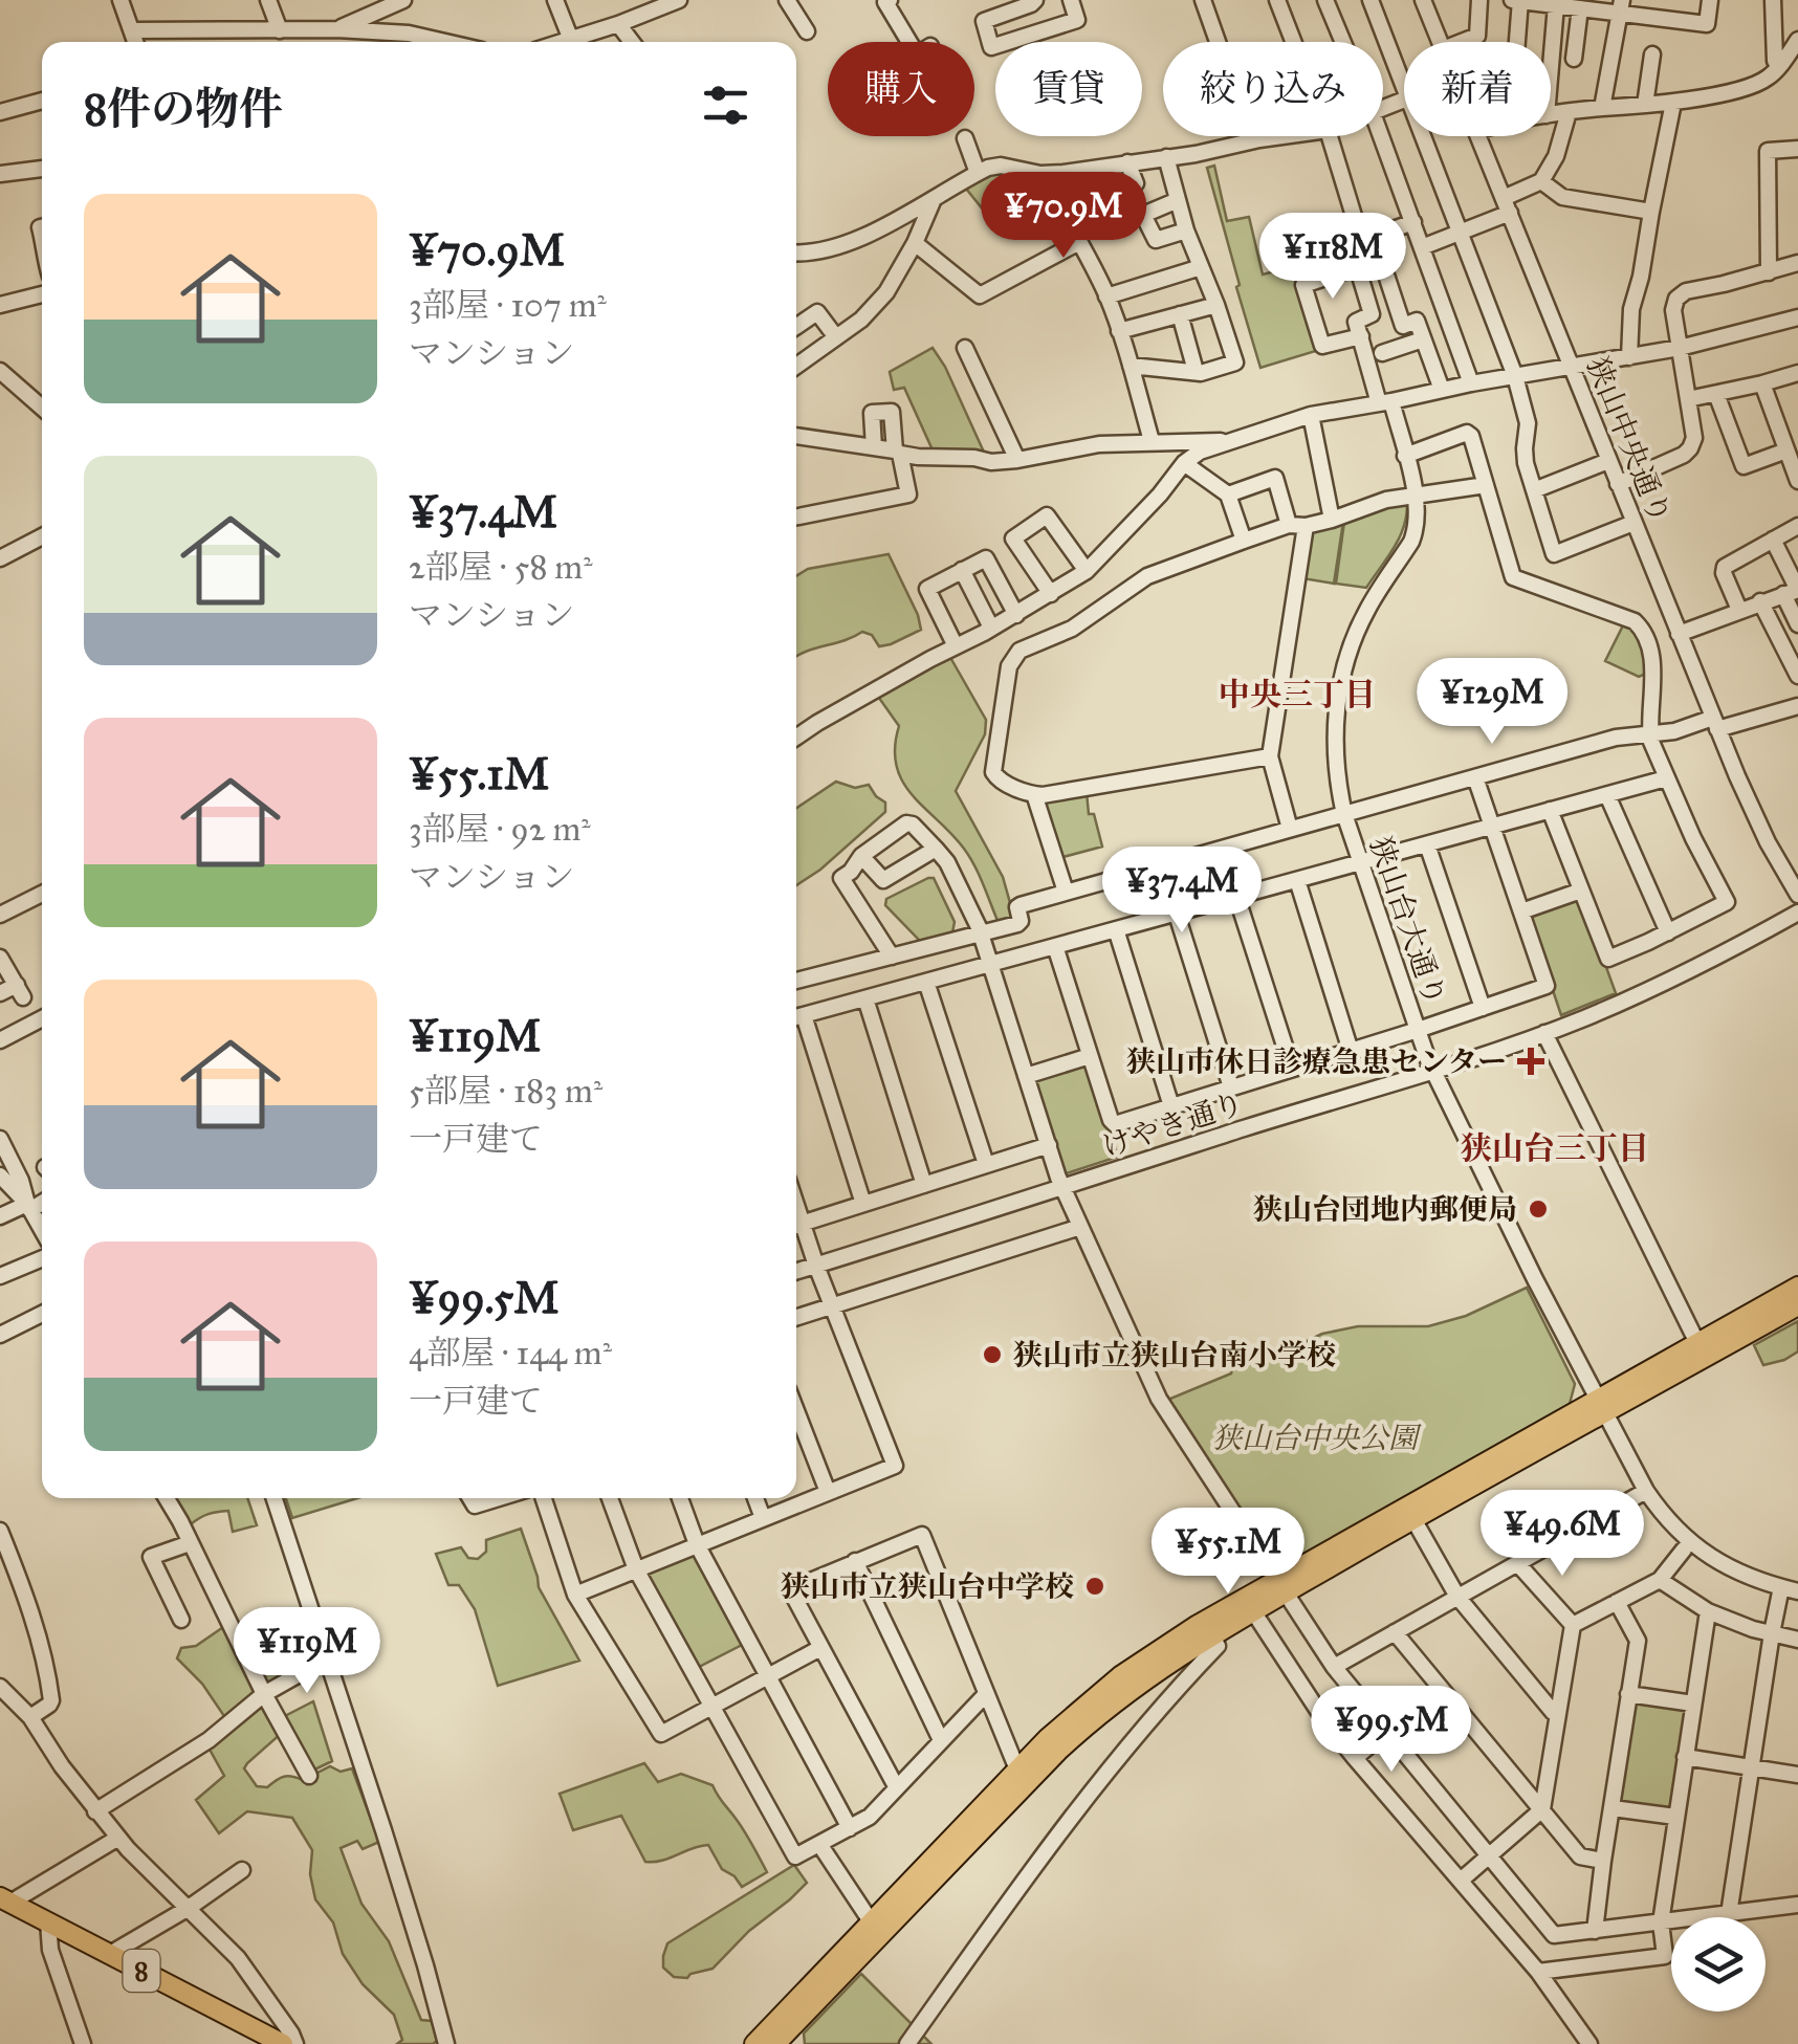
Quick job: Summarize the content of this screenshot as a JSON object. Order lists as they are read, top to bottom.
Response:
{
  "streets": {
    "main road": ["8"],
    "street": ["狭山中央通り", "狭山台大通り", "けやき通り"]
  },
  "crossings": [
    ["狭山台大通り", "けやき通り"]
  ],
  "districts": ["中央三丁目", "狭山台三丁目"],
  "parks": ["狭山台中央公園"],
  "places": {
    "health": ["狭山市休日診療急患センター"],
    "other": ["狭山台団地内郵便局", "狭山市立狭山台南小学校", "狭山市立狭山台中学校"]
  },
  "page": {
    "chip": [
      "購入",
      "賃貸",
      "絞り込み",
      "新着"
    ],
    "heading": "8件の物件",
    "list": [
      {
        "name": "¥70.9M",
        "note": "3部屋 · 107 m² · マンション"
      },
      {
        "name": "¥37.4M",
        "note": "2部屋 · 58 m² · マンション"
      },
      {
        "name": "¥55.1M",
        "note": "3部屋 · 92 m² · マンション"
      },
      {
        "name": "¥119M",
        "note": "5部屋 · 183 m² · 一戸建て"
      },
      {
        "name": "¥99.5M",
        "note": "4部屋 · 144 m² · 一戸建て"
      }
    ],
    "price": [
      "¥70.9M",
      "¥118M",
      "¥129M",
      "¥37.4M",
      "¥49.6M",
      "¥55.1M",
      "¥119M",
      "¥99.5M"
    ]
  }
}
